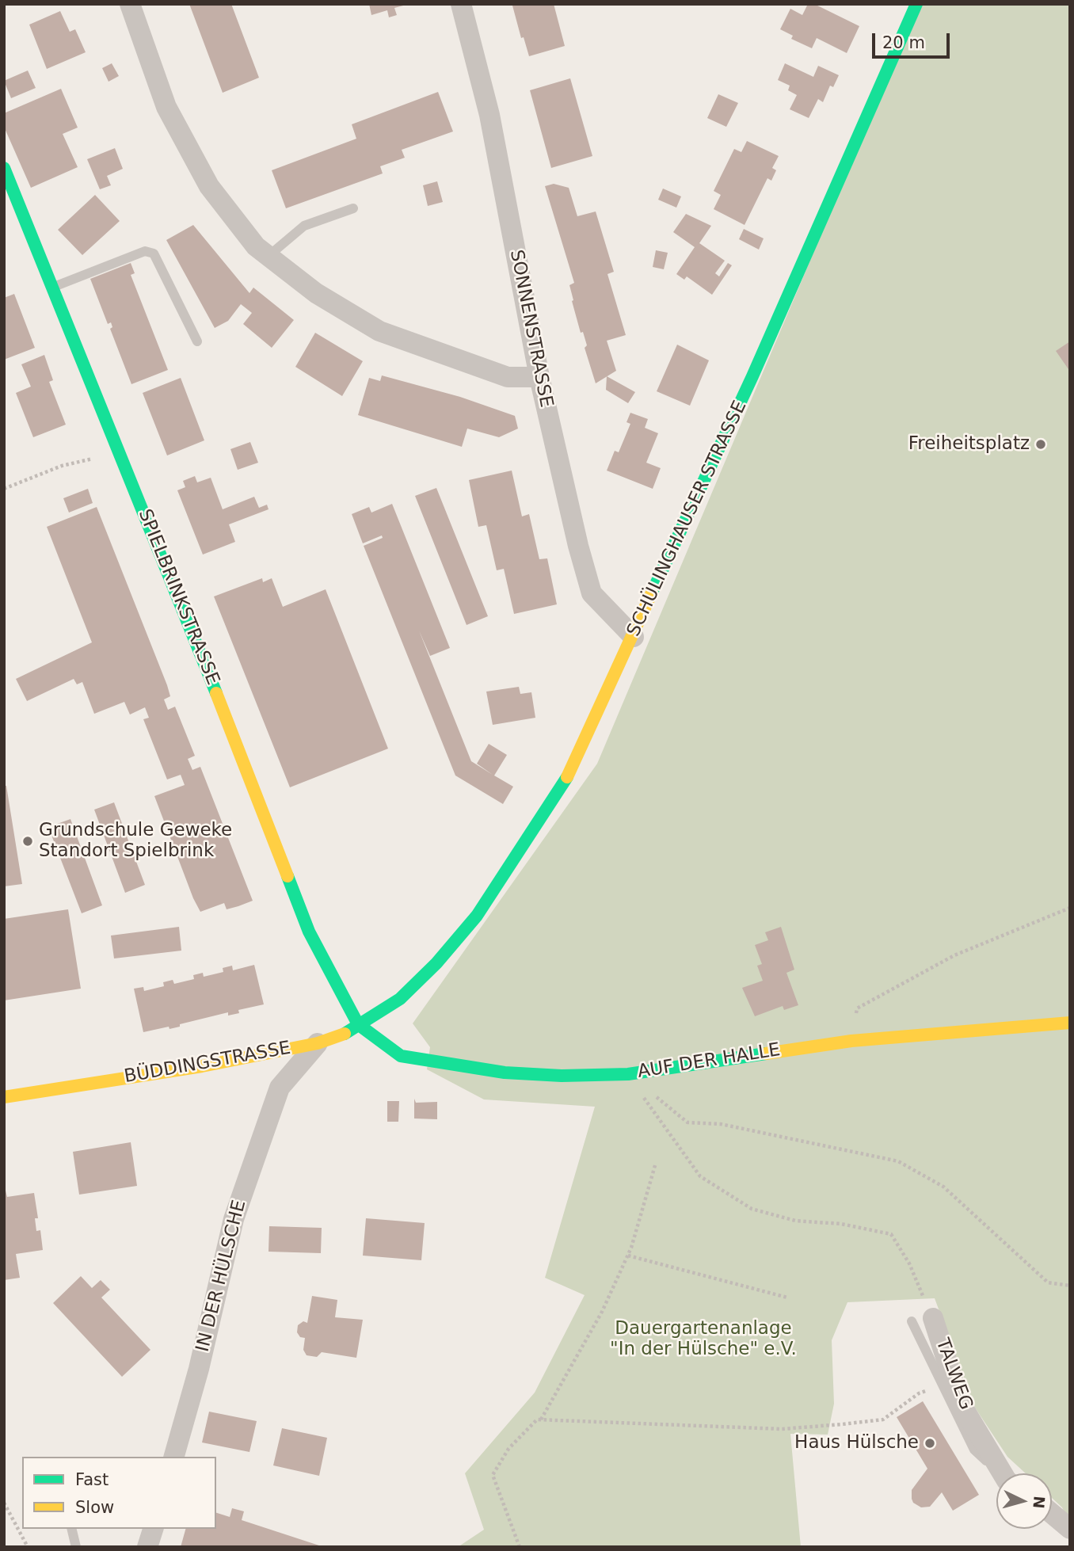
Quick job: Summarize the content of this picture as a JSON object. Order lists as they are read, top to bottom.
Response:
{
  "streets": {
    "street": [
      "SONNENSTRASSE",
      "SCHÜLINGHAUSER STRASSE",
      "SPIELBRINKSTRASSE",
      "AUF DER HALLE",
      "BÜDDINGSTRASSE",
      "IN DER HÜLSCHE",
      "TALWEG"
    ]
  },
  "crossings": [
    ["SONNENSTRASSE", "SCHÜLINGHAUSER STRASSE"],
    ["SCHÜLINGHAUSER STRASSE", "BÜDDINGSTRASSE"],
    ["SPIELBRINKSTRASSE", "AUF DER HALLE"],
    ["SPIELBRINKSTRASSE", "BÜDDINGSTRASSE"],
    ["AUF DER HALLE", "BÜDDINGSTRASSE"],
    ["BÜDDINGSTRASSE", "IN DER HÜLSCHE"]
  ],
  "parks": ["Dauergartenanlage \"In der Hülsche\" e.V."],
  "places": ["Freiheitsplatz", "Grundschule Geweke Standort Spielbrink", "Haus Hülsche"],
  "legend": ["Fast", "Slow"],
  "scale_bar": "20 m",
  "north": "right"
}
